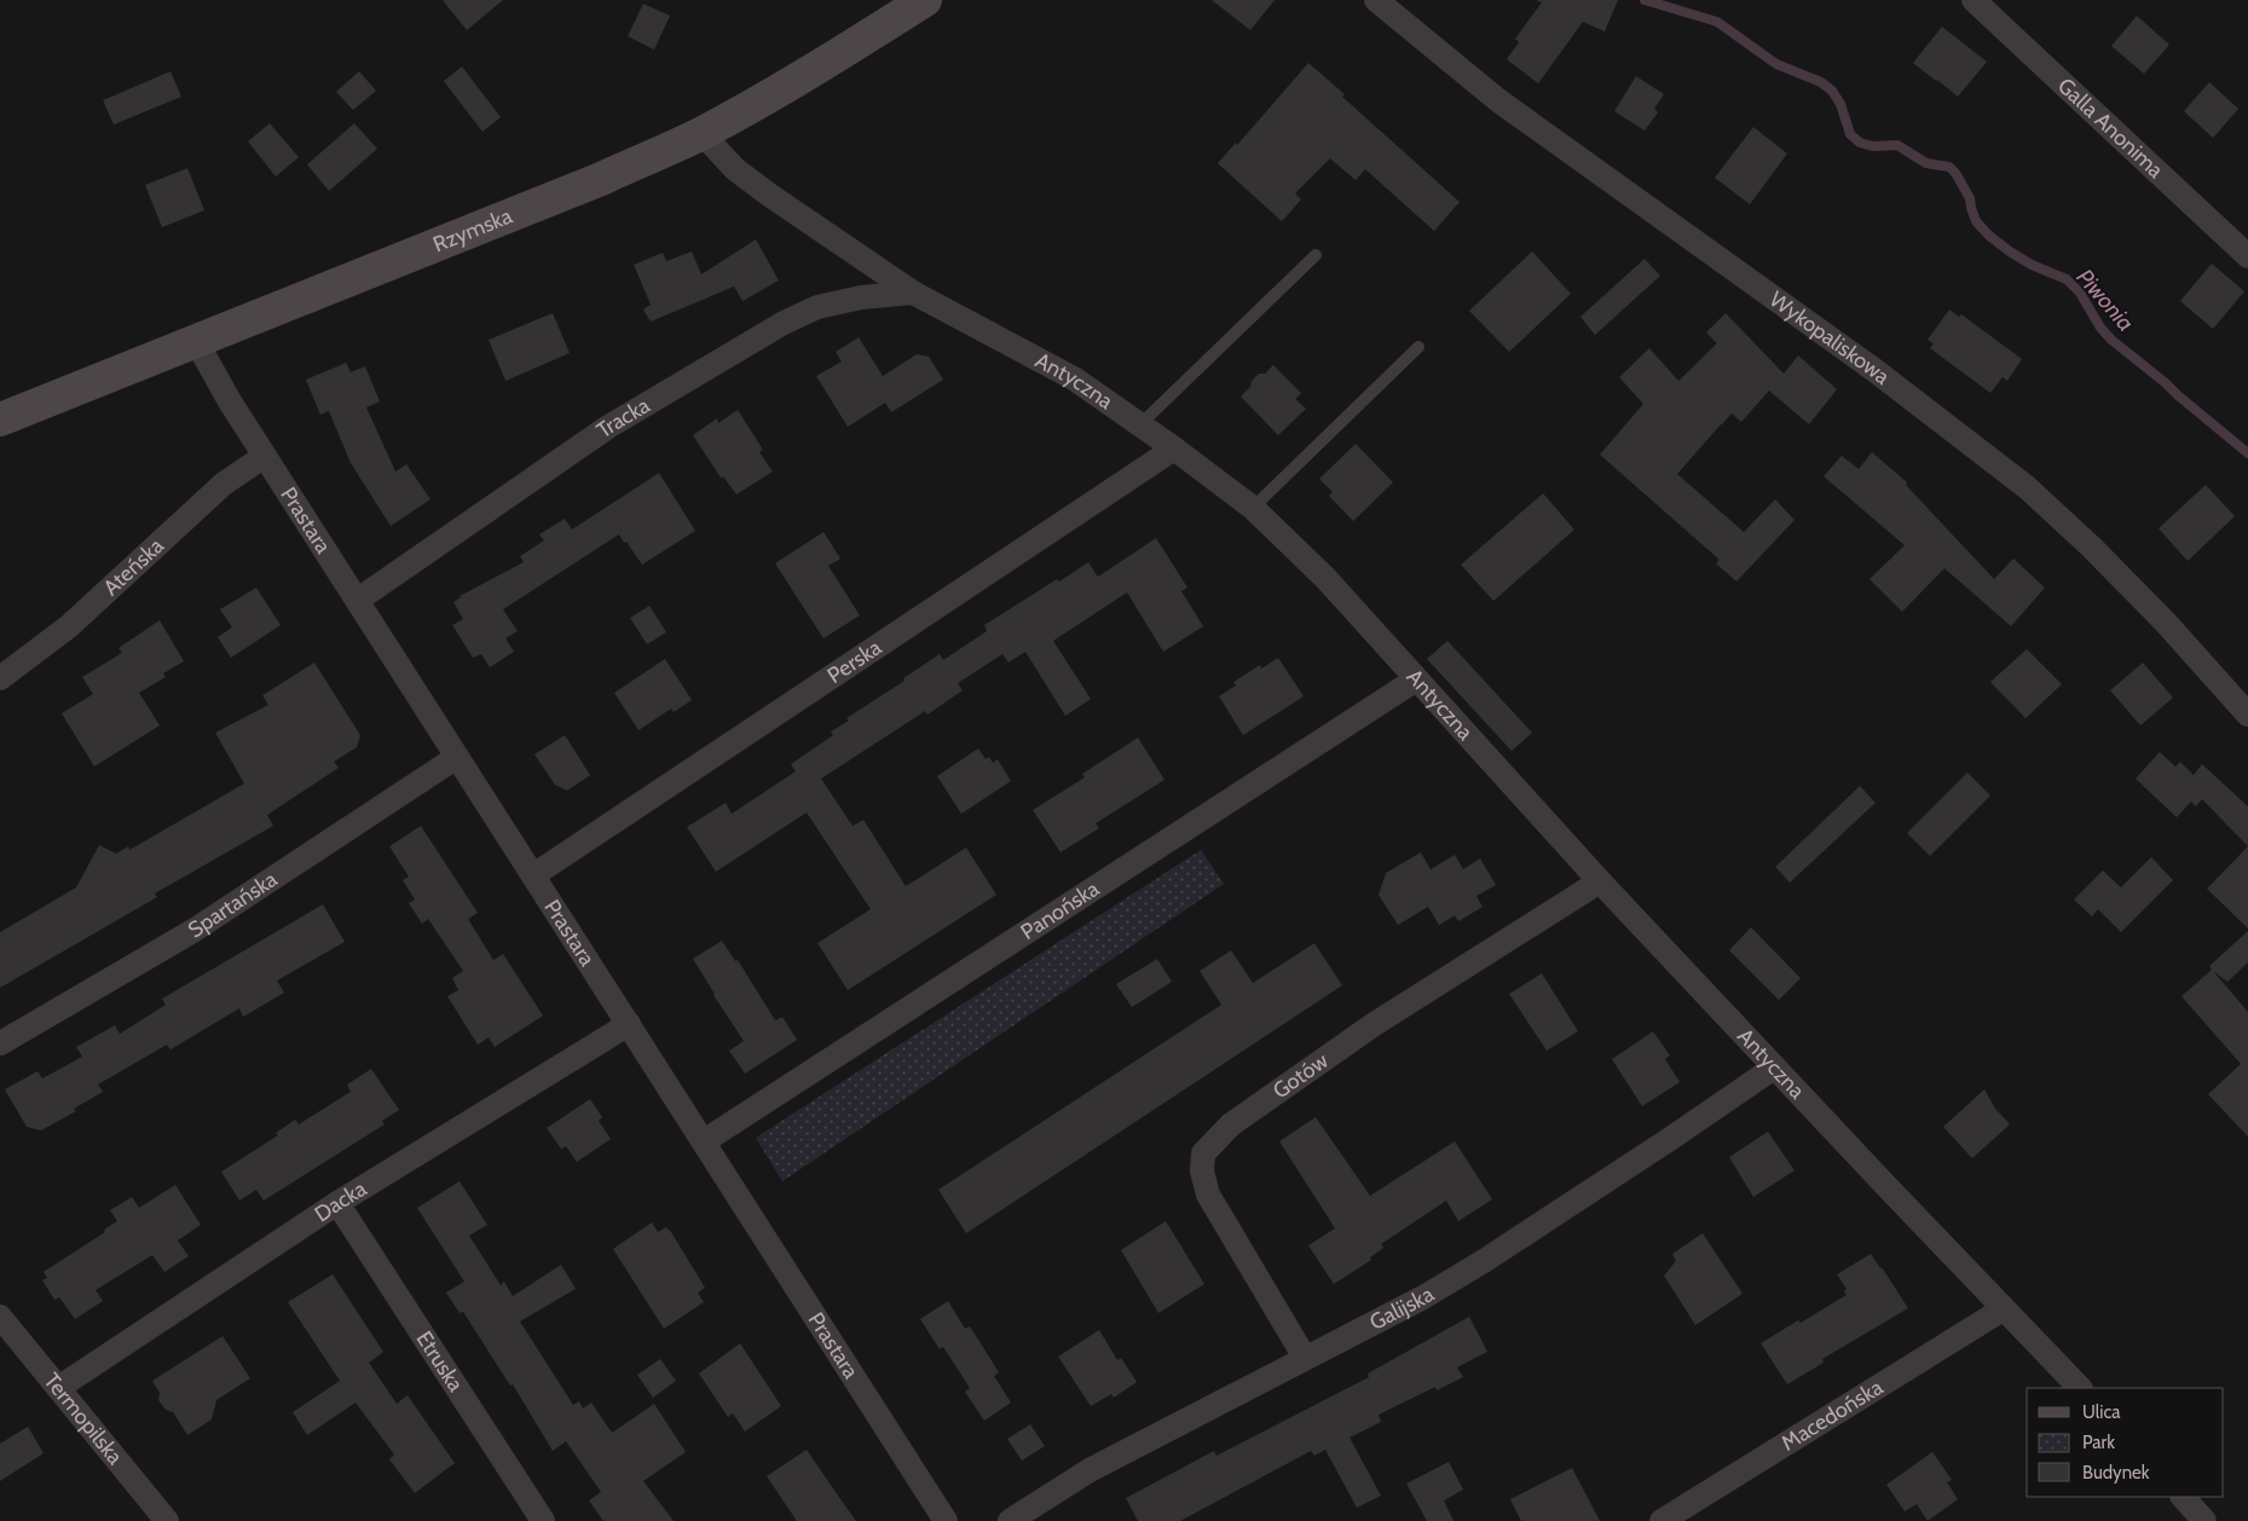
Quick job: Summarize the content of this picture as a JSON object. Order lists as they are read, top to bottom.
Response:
{
  "streets": {
    "main road": ["Rzymska"],
    "street": [
      "Galla Anonima",
      "Wykopaliskowa",
      "Antyczna",
      "Tracka",
      "Prastara",
      "Ateńska",
      "Perska",
      "Spartańska",
      "Panońska",
      "Gotów",
      "Dacka",
      "Galijska",
      "Etruska",
      "Macedońska",
      "Termopilska"
    ]
  },
  "crossings": [
    ["Rzymska", "Antyczna"],
    ["Rzymska", "Prastara"],
    ["Antyczna", "Tracka"],
    ["Antyczna", "Perska"],
    ["Antyczna", "Panońska"],
    ["Antyczna", "Gotów"],
    ["Antyczna", "Galijska"],
    ["Antyczna", "Macedońska"],
    ["Tracka", "Prastara"],
    ["Prastara", "Ateńska"],
    ["Prastara", "Perska"],
    ["Prastara", "Spartańska"],
    ["Prastara", "Panońska"],
    ["Prastara", "Dacka"],
    ["Gotów", "Galijska"],
    ["Dacka", "Etruska"],
    ["Dacka", "Termopilska"]
  ],
  "water": ["Piwonia"],
  "legend": ["Ulica", "Park", "Budynek"]
}
